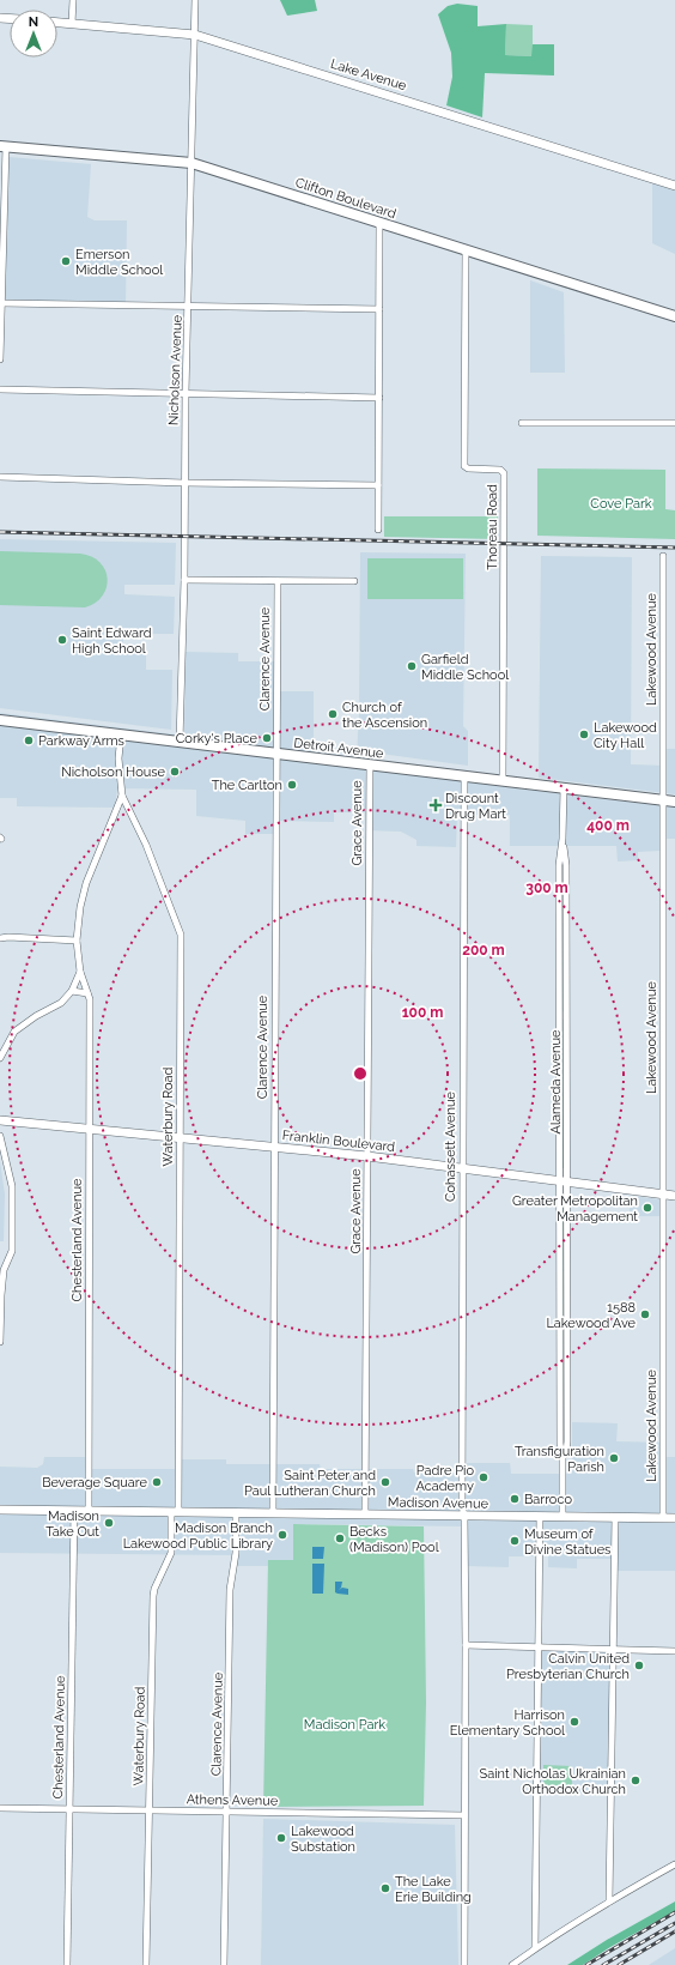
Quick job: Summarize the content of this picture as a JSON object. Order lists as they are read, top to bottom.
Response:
{
  "streets": {
    "main road": ["Clifton Boulevard", "Detroit Avenue"],
    "street": [
      "Lake Avenue",
      "Nicholson Avenue",
      "Thoreau Road",
      "Lakewood Avenue",
      "Clarence Avenue",
      "Grace Avenue",
      "Alameda Avenue",
      "Waterbury Road",
      "Franklin Boulevard",
      "Cohassett Avenue",
      "Chesterland Avenue",
      "Madison Avenue",
      "Athens Avenue"
    ]
  },
  "crossings": [
    ["Lake Avenue", "Nicholson Avenue"],
    ["Clifton Boulevard", "Nicholson Avenue"],
    ["Clifton Boulevard", "Thoreau Road"],
    ["Nicholson Avenue", "Detroit Avenue"],
    ["Thoreau Road", "Detroit Avenue"],
    ["Lakewood Avenue", "Detroit Avenue"],
    ["Lakewood Avenue", "Franklin Boulevard"],
    ["Lakewood Avenue", "Madison Avenue"],
    ["Clarence Avenue", "Detroit Avenue"],
    ["Clarence Avenue", "Franklin Boulevard"],
    ["Clarence Avenue", "Madison Avenue"],
    ["Clarence Avenue", "Athens Avenue"],
    ["Detroit Avenue", "Grace Avenue"],
    ["Detroit Avenue", "Alameda Avenue"],
    ["Detroit Avenue", "Waterbury Road"],
    ["Detroit Avenue", "Cohassett Avenue"],
    ["Grace Avenue", "Franklin Boulevard"],
    ["Grace Avenue", "Madison Avenue"],
    ["Alameda Avenue", "Franklin Boulevard"],
    ["Alameda Avenue", "Madison Avenue"],
    ["Waterbury Road", "Franklin Boulevard"],
    ["Waterbury Road", "Chesterland Avenue"],
    ["Waterbury Road", "Madison Avenue"],
    ["Waterbury Road", "Athens Avenue"],
    ["Franklin Boulevard", "Cohassett Avenue"],
    ["Franklin Boulevard", "Chesterland Avenue"],
    ["Cohassett Avenue", "Madison Avenue"],
    ["Cohassett Avenue", "Athens Avenue"],
    ["Chesterland Avenue", "Madison Avenue"],
    ["Chesterland Avenue", "Athens Avenue"]
  ],
  "parks": ["Cove Park", "Madison Park"],
  "places": {
    "other": [
      "Emerson Middle School",
      "Saint Edward High School",
      "Garfield Middle School",
      "Church of the Ascension",
      "Lakewood City Hall",
      "Corky's Place",
      "Parkway Arms",
      "Nicholson House",
      "The Carlton",
      "Greater Metropolitan Management",
      "1588 Lakewood Ave",
      "Transfiguration Parish",
      "Padre Pio Academy",
      "Beverage Square",
      "Saint Peter and Paul Lutheran Church",
      "Barroco",
      "Madison Take Out",
      "Madison Branch Lakewood Public Library",
      "Becks (Madison) Pool",
      "Museum of Divine Statues",
      "Calvin United Presbyterian Church",
      "Harrison Elementary School",
      "Saint Nicholas Ukrainian Orthodox Church",
      "Lakewood Substation",
      "The Lake Erie Building"
    ],
    "health": ["Discount Drug Mart"]
  },
  "north": "top",
  "rings": [
    "400 m",
    "300 m",
    "200 m",
    "100 m"
  ]
}
